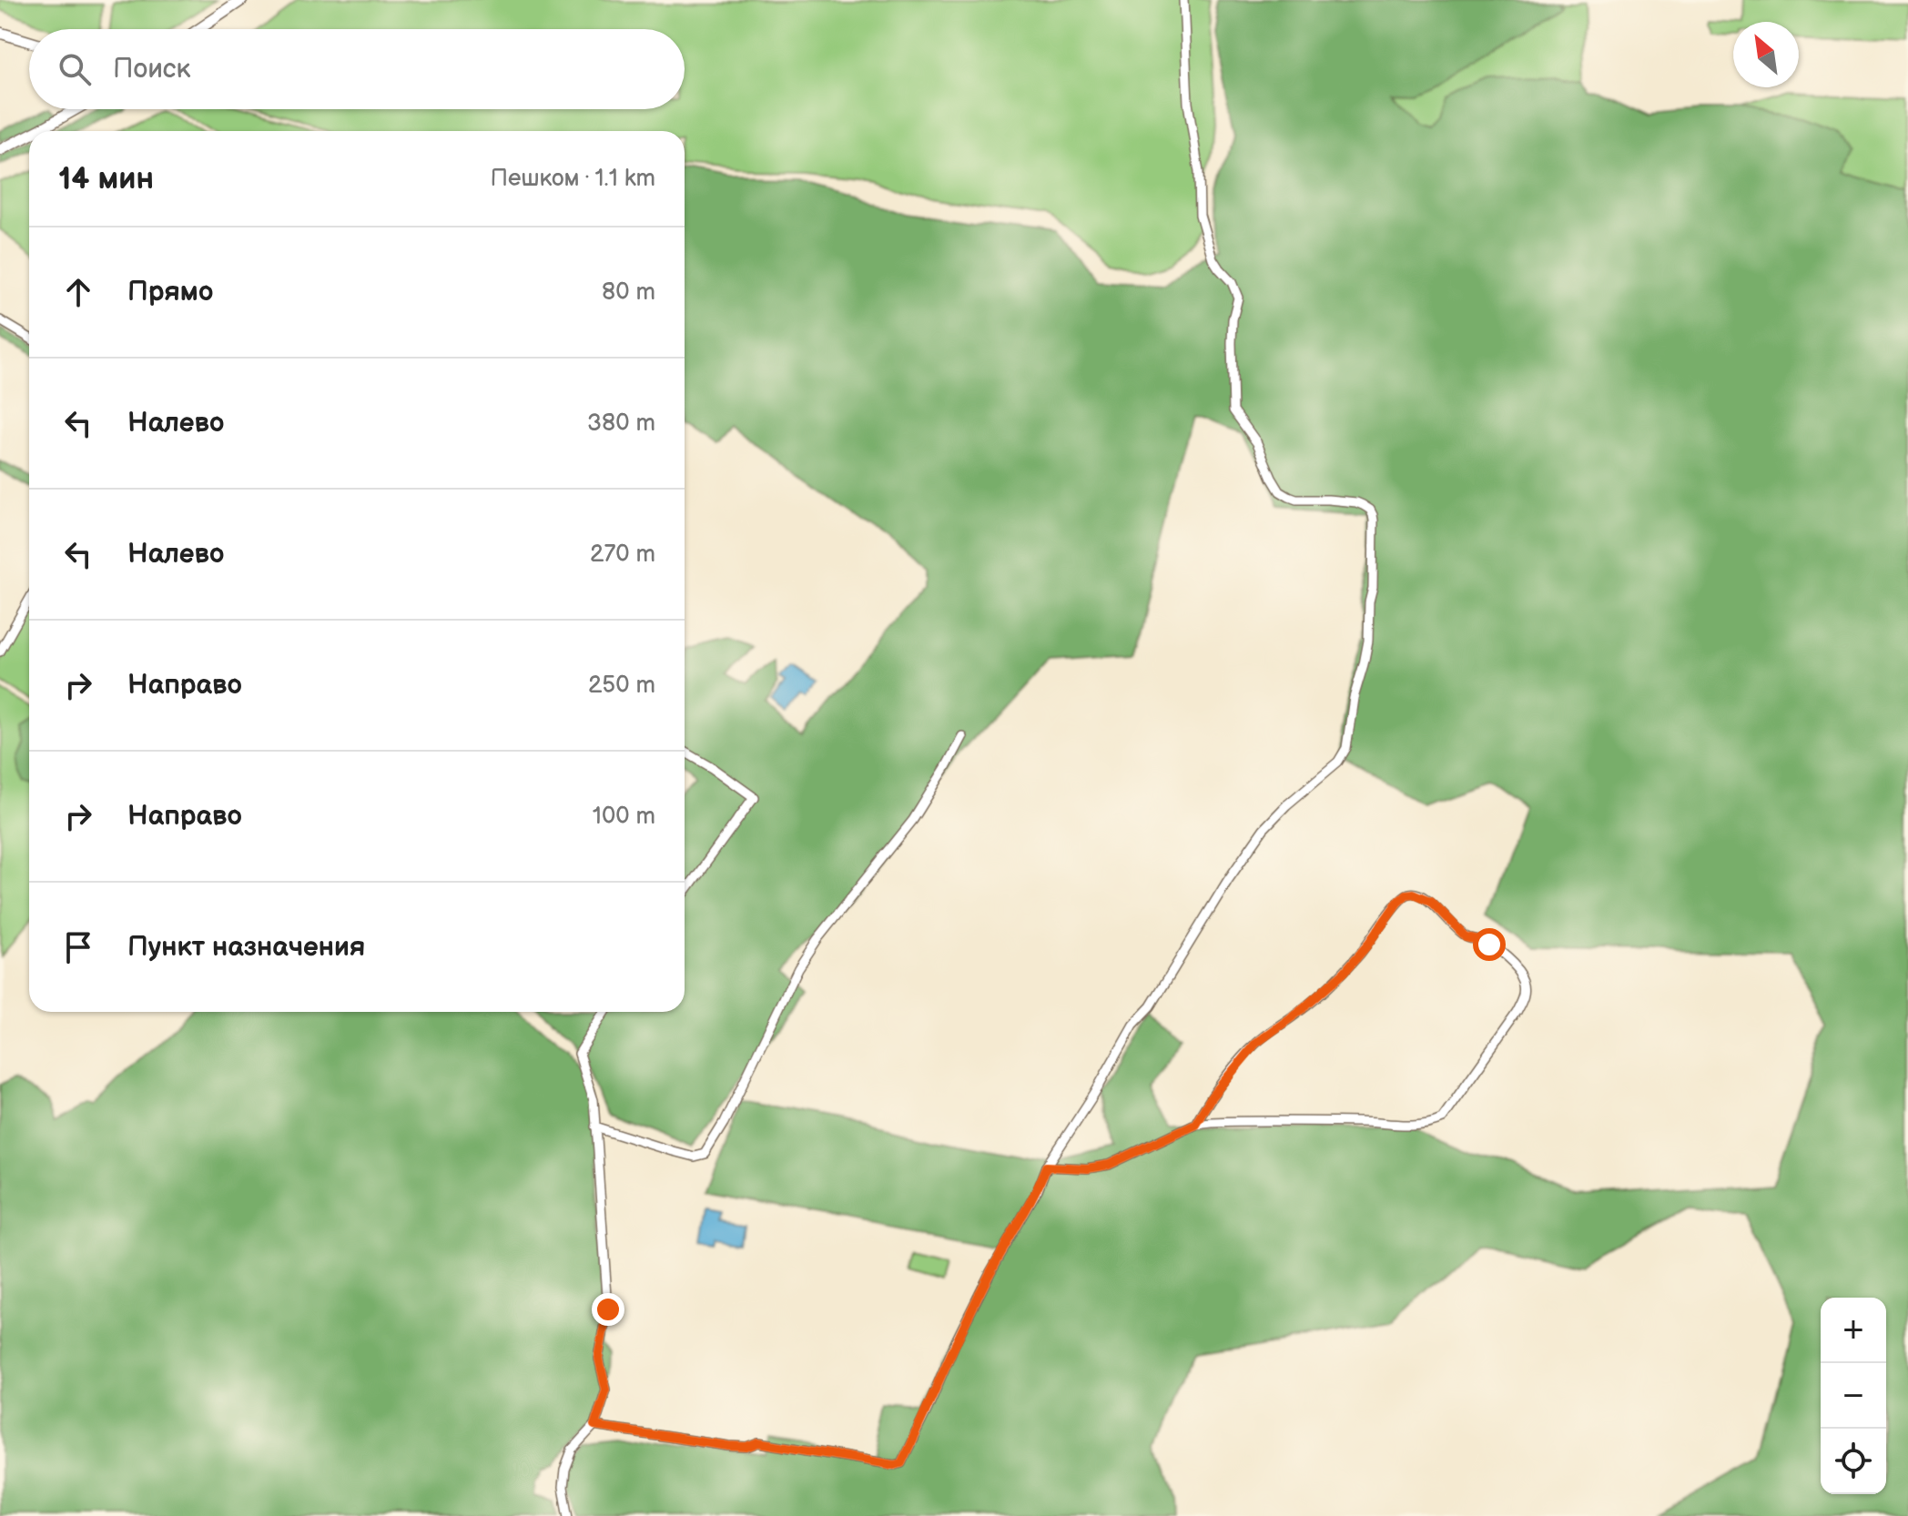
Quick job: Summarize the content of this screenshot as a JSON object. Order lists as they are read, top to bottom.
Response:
{
  "north": "top left",
  "page": {
    "search": "Поиск",
    "heading": ["14 мин", "Пешком · 1.1 km"],
    "list": [
      ["Прямо", "80 m"],
      ["Налево", "380 m"],
      ["Налево", "270 m"],
      ["Направо", "250 m"],
      ["Направо", "100 m"],
      "Пункт назначения"
    ],
    "map_buttons": ["+", "−"]
  }
}
